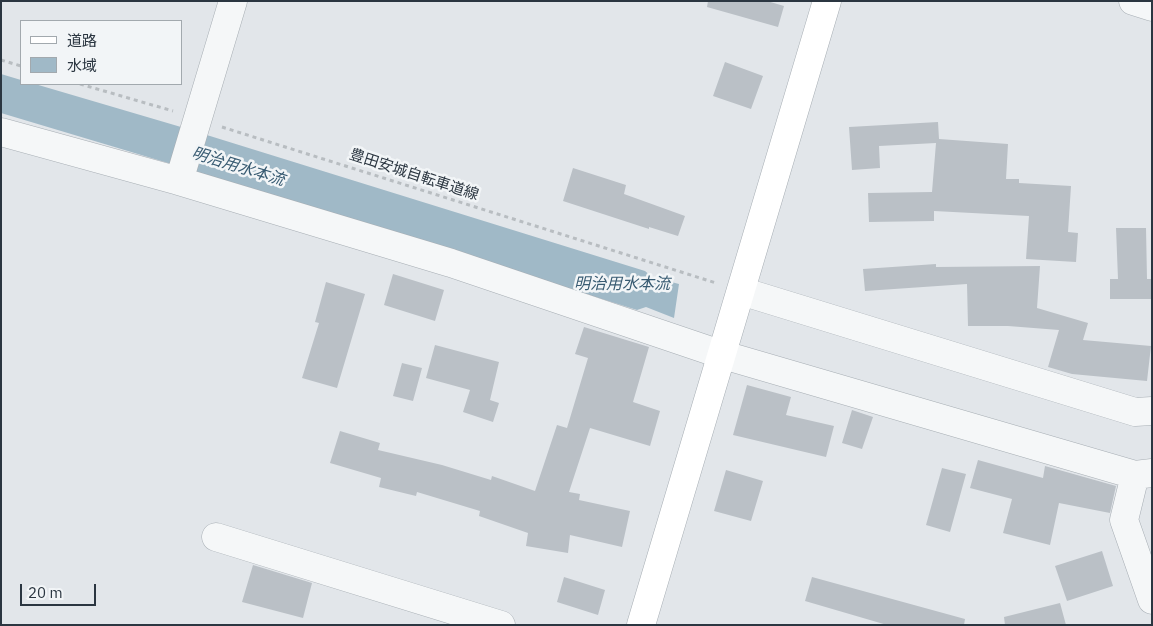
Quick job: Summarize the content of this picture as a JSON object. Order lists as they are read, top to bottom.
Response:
{
  "streets": {
    "path": ["豊田安城自転車道線"]
  },
  "water": ["明治用水本流"],
  "legend": ["道路", "水域"],
  "scale_bar": "20 m"
}
